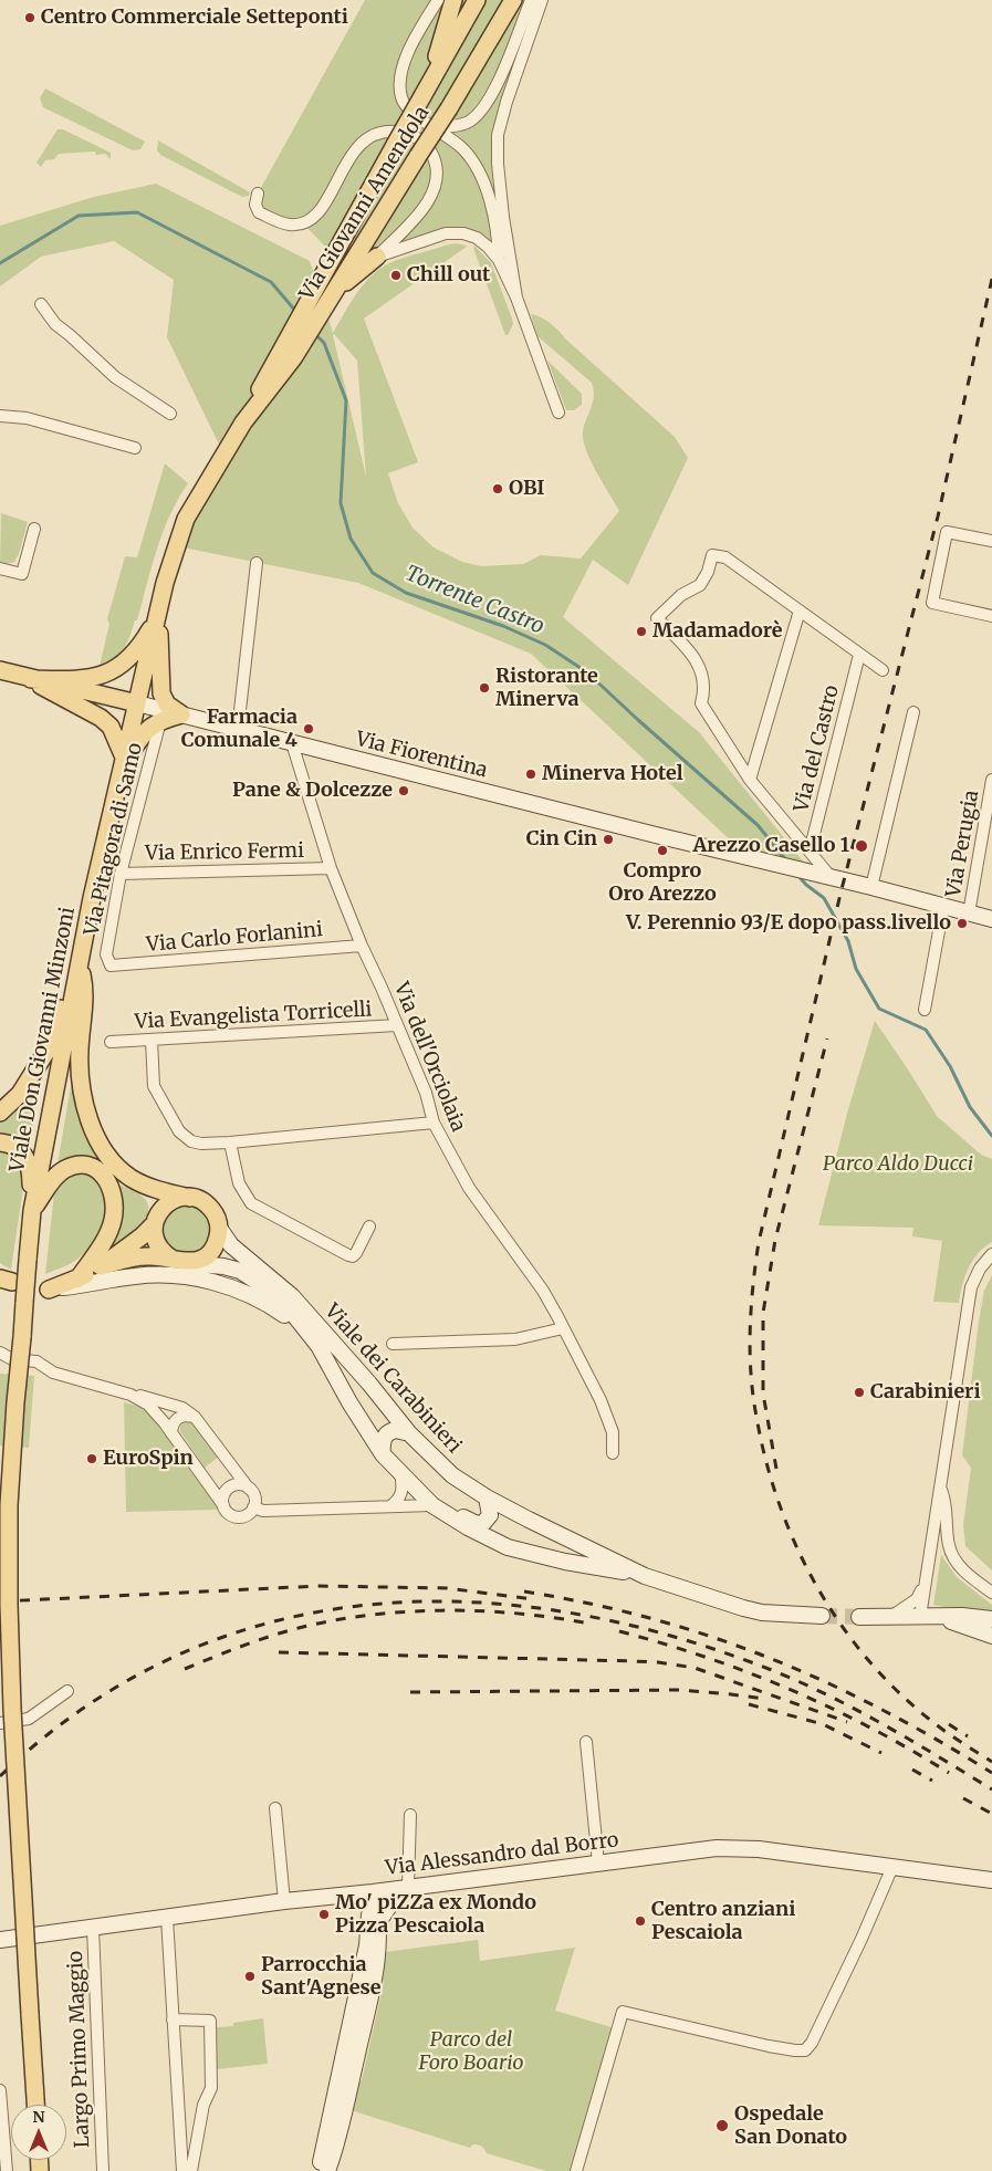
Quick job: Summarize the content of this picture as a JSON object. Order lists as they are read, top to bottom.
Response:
{
  "streets": {
    "main road": [
      "Via Giovanni Amendola",
      "Via Fiorentina",
      "Viale Don Giovanni Minzoni",
      "Viale dei Carabinieri",
      "Via Alessandro dal Borro"
    ],
    "street": [
      "Via del Castro",
      "Via Pitagora di Samo",
      "Via Perugia",
      "Via Enrico Fermi",
      "Via Carlo Forlanini",
      "Via Evangelista Torricelli",
      "Via dell'Orciolaia",
      "Largo Primo Maggio"
    ]
  },
  "crossings": [
    ["Via Giovanni Amendola", "Via Fiorentina"],
    ["Via Giovanni Amendola", "Viale Don Giovanni Minzoni"],
    ["Via del Castro", "Via Fiorentina"],
    ["Via Fiorentina", "Via Perugia"],
    ["Via Fiorentina", "Viale Don Giovanni Minzoni"],
    ["Via Fiorentina", "Via dell'Orciolaia"],
    ["Via Pitagora di Samo", "Via Enrico Fermi"],
    ["Via Pitagora di Samo", "Via Carlo Forlanini"],
    ["Via Enrico Fermi", "Via dell'Orciolaia"],
    ["Via Carlo Forlanini", "Via dell'Orciolaia"],
    ["Via Evangelista Torricelli", "Via dell'Orciolaia"],
    ["Via Alessandro dal Borro", "Largo Primo Maggio"]
  ],
  "water": ["Torrente Castro"],
  "parks": ["Parco Aldo Ducci", "Parco del Foro Boario"],
  "places": [
    "Centro Commerciale Setteponti",
    "Chill out",
    "OBI",
    "Madamadorè",
    "Ristorante Minerva",
    "Farmacia Comunale 4",
    "Minerva Hotel",
    "Pane & Dolcezze",
    "Cin Cin",
    "Arezzo Casello 1",
    "Compro Oro Arezzo",
    "V. Perennio 93/E dopo pass.livello",
    "Carabinieri",
    "EuroSpin",
    "Mo' piZZa ex Mondo Pizza Pescaiola",
    "Centro anziani Pescaiola",
    "Parrocchia Sant'Agnese",
    "Ospedale San Donato"
  ],
  "north": "top"
}
